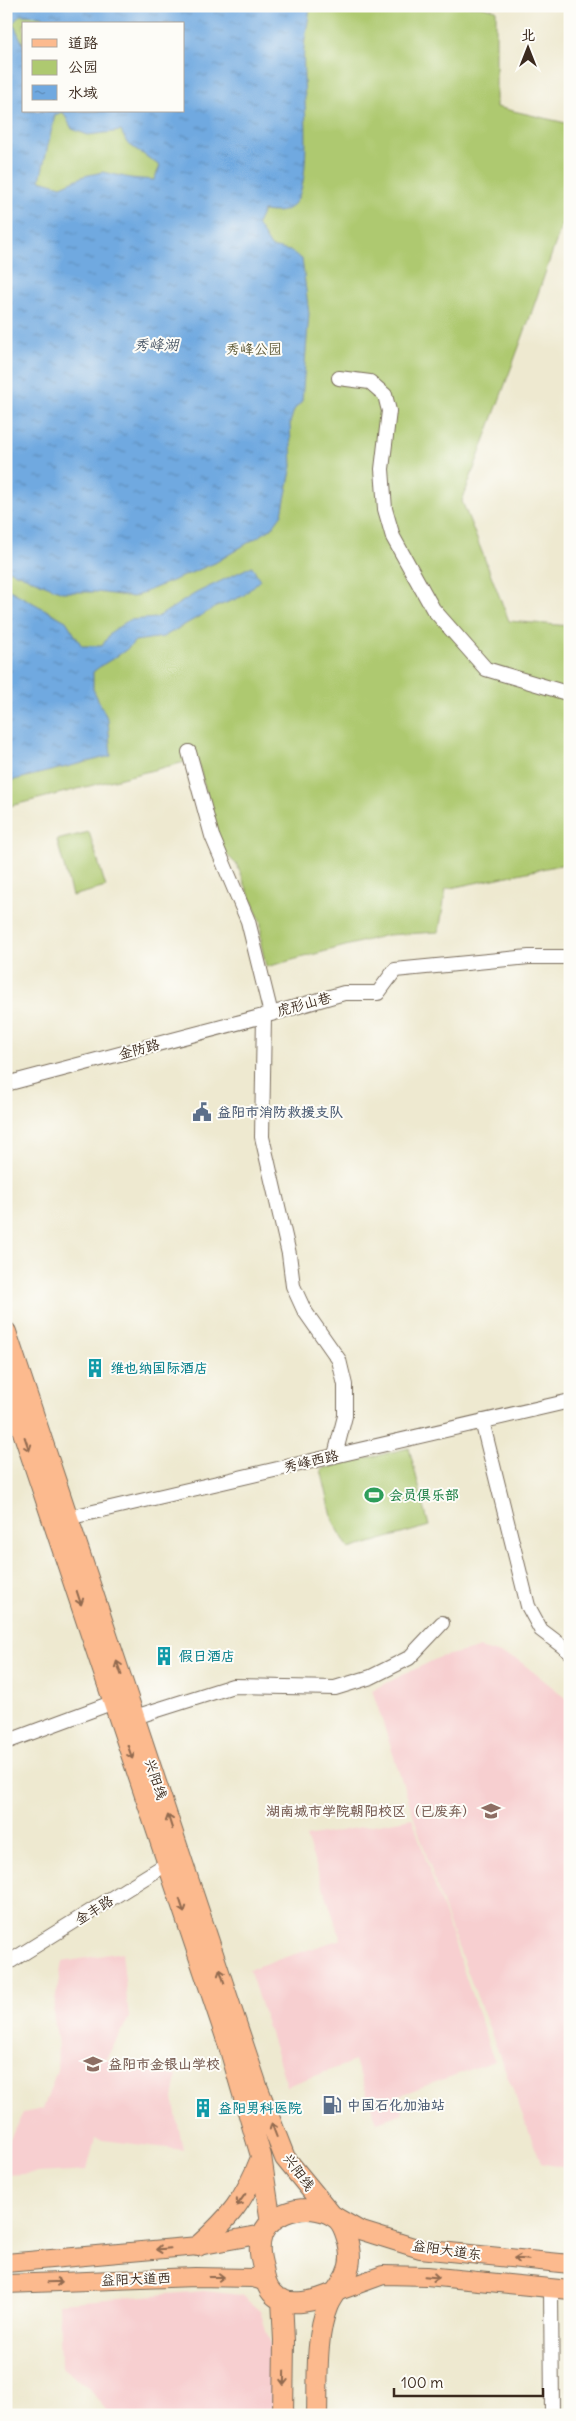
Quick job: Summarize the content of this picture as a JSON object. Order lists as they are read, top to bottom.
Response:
{
  "streets": {
    "highway": ["兴阳线"],
    "main road": ["益阳大道东", "益阳大道西"],
    "street": [
      "虎形山巷",
      "金防路",
      "秀峰西路",
      "金丰路"
    ]
  },
  "crossings": [
    ["虎形山巷", "金防路"],
    ["秀峰西路", "兴阳线"],
    ["兴阳线", "金丰路"],
    ["兴阳线", "益阳大道东"],
    ["兴阳线", "益阳大道西"],
    ["益阳大道东", "益阳大道西"]
  ],
  "water": ["秀峰湖"],
  "parks": ["秀峰公园"],
  "places": {
    "public building": ["益阳市消防救援支队"],
    "building": ["维也纳国际酒店", "假日酒店", "益阳男科医院"],
    "sports": ["会员俱乐部"],
    "school or university": ["湖南城市学院朝阳校区（已废弃）", "益阳市金银山学校"],
    "fuel station": ["中国石化加油站"]
  },
  "legend": ["道路", "公园", "水域"],
  "scale_bar": "100 m",
  "north": "top"
}
